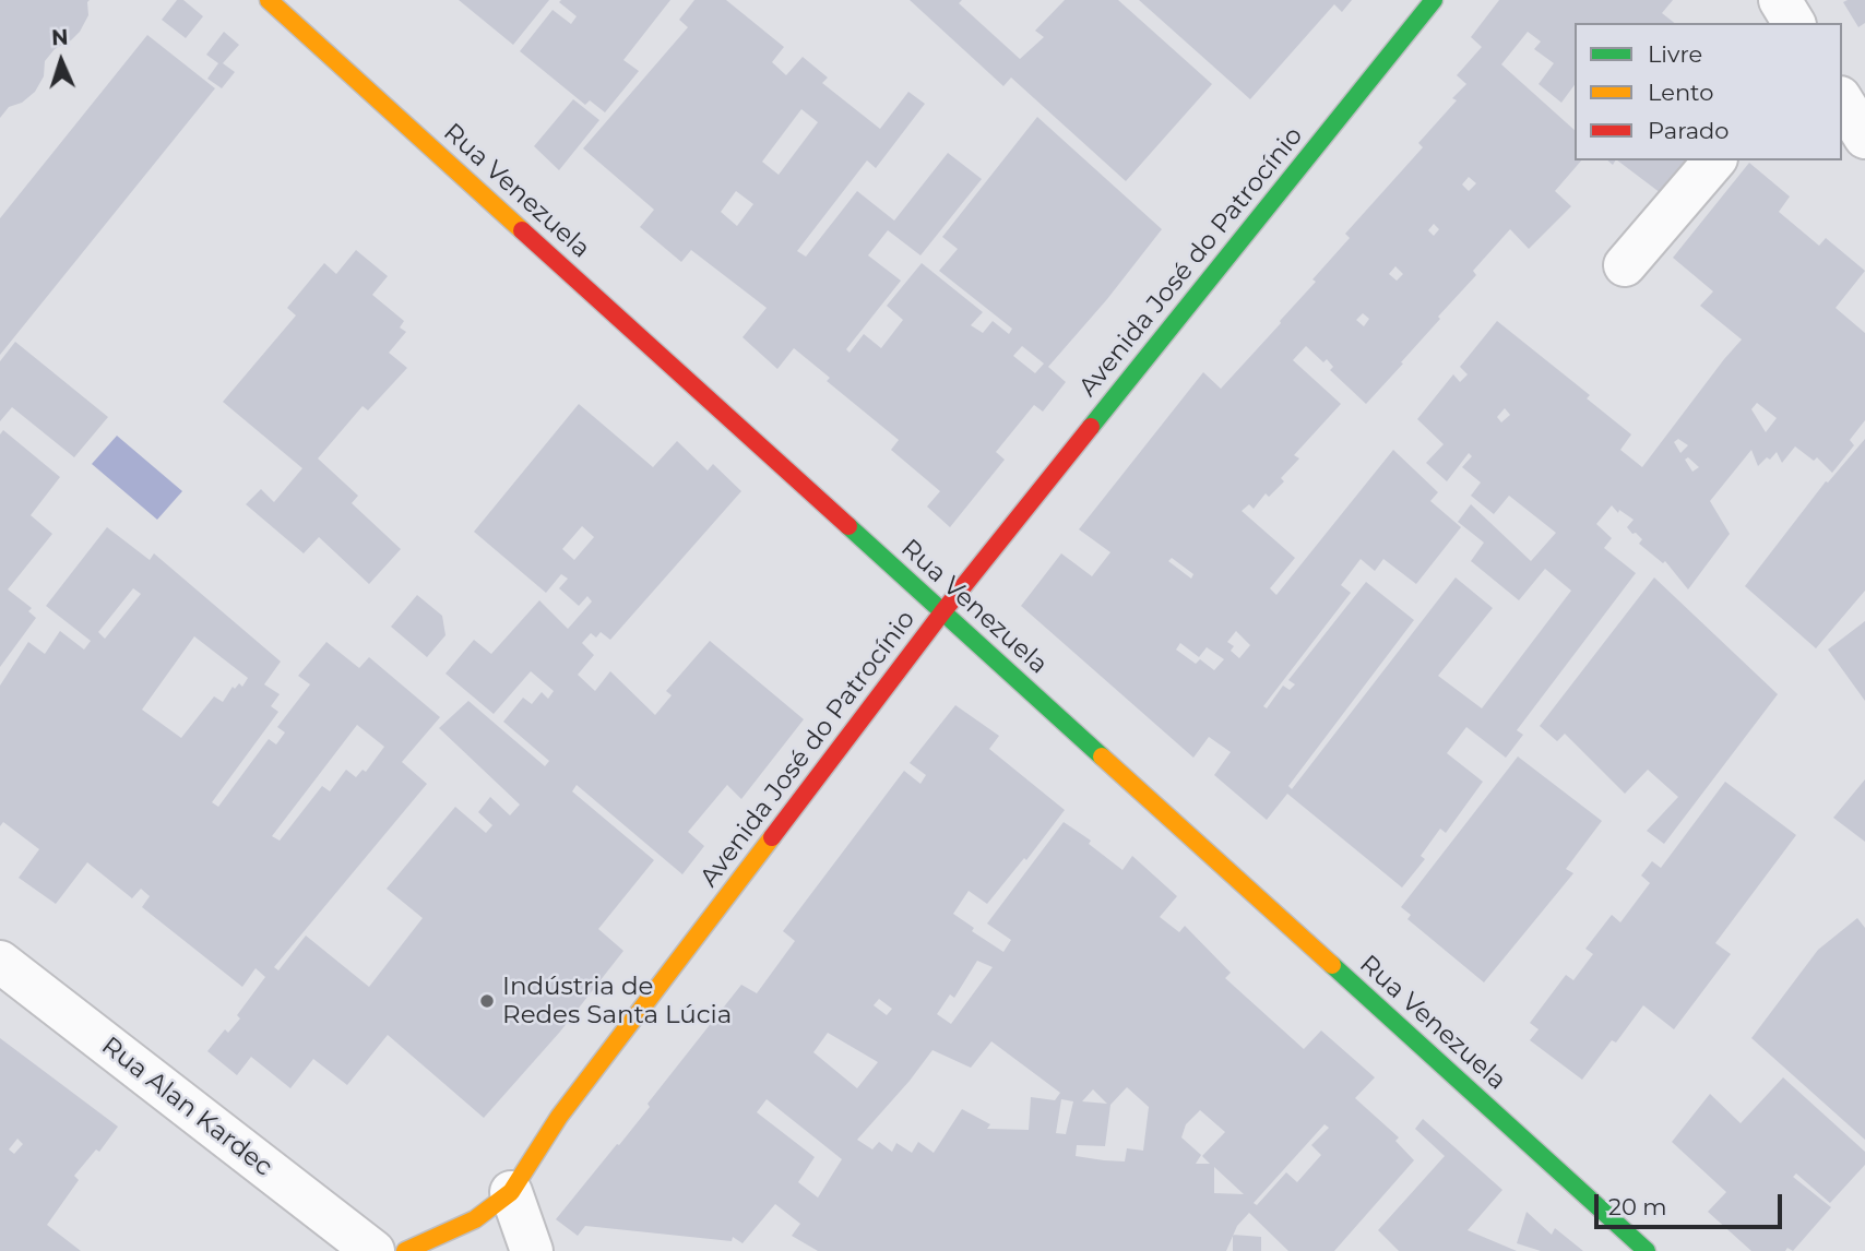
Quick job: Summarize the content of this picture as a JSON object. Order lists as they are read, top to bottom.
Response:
{
  "streets": {
    "street": ["Rua Venezuela", "Avenida José do Patrocínio", "Rua Alan Kardec"]
  },
  "crossings": [
    ["Rua Venezuela", "Avenida José do Patrocínio"]
  ],
  "places": ["Indústria de Redes Santa Lúcia"],
  "legend": ["Livre", "Lento", "Parado"],
  "scale_bar": "20 m",
  "north": "top"
}
